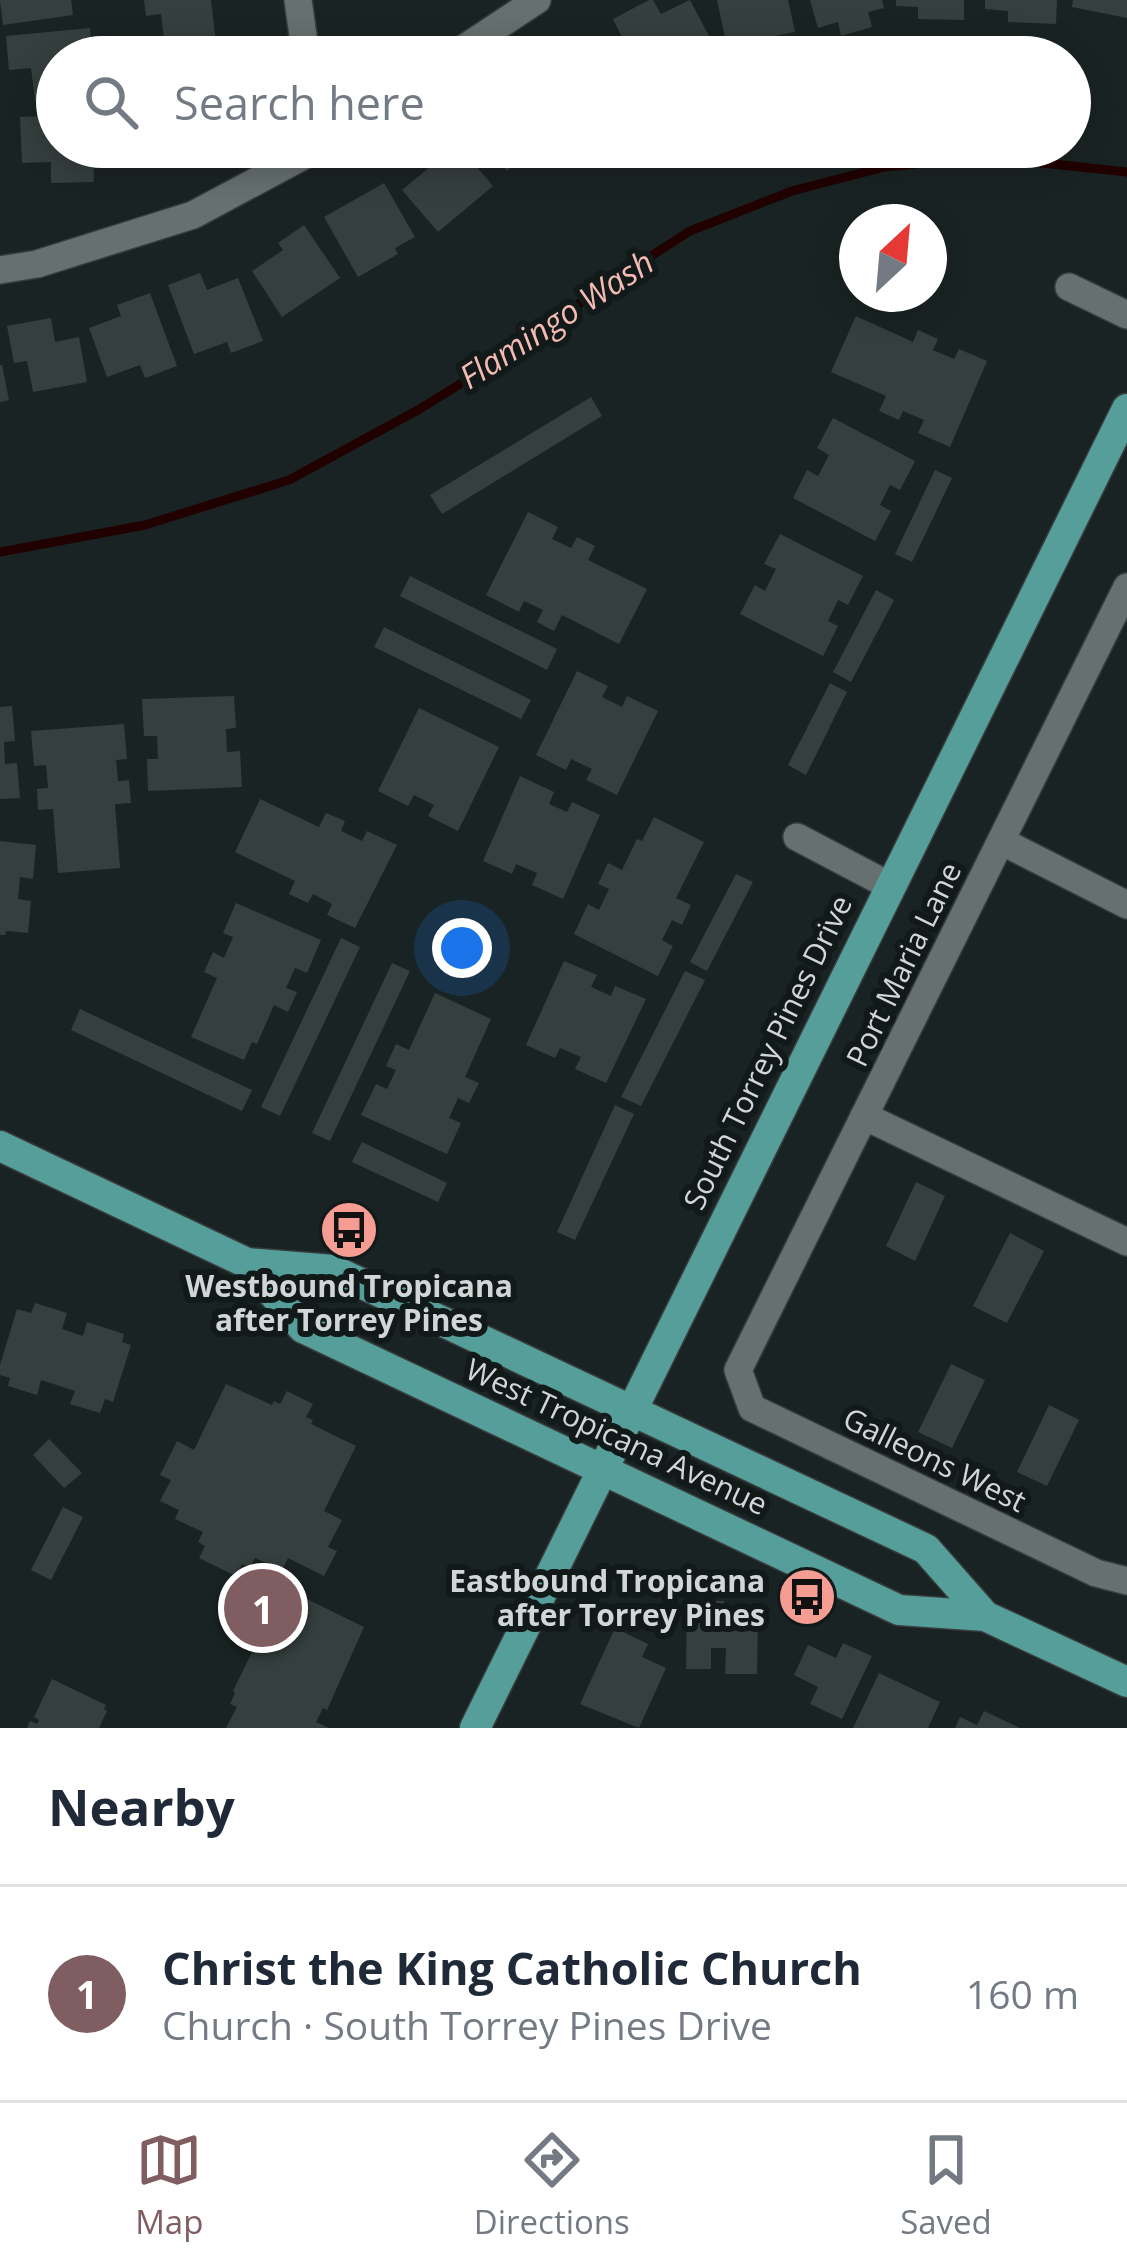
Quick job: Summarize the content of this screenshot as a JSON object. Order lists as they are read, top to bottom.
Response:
{
  "streets": {
    "main road": ["South Torrey Pines Drive", "West Tropicana Avenue"],
    "street": ["Port Maria Lane", "Galleons West"]
  },
  "crossings": [
    ["Port Maria Lane", "Galleons West"],
    ["South Torrey Pines Drive", "West Tropicana Avenue"]
  ],
  "water": ["Flamingo Wash"],
  "places": {
    "bus stop": ["Westbound Tropicana after Torrey Pines", "Eastbound Tropicana after Torrey Pines"]
  },
  "north": "top right",
  "page": {
    "search": "Search here",
    "pins": "1",
    "heading": "Nearby",
    "list": [
      {
        "mark": "1",
        "name": "Christ the King Catholic Church",
        "note": "Church · South Torrey Pines Drive",
        "value": "160 m"
      }
    ],
    "nav": ["Map", "Directions", "Saved"]
  }
}
